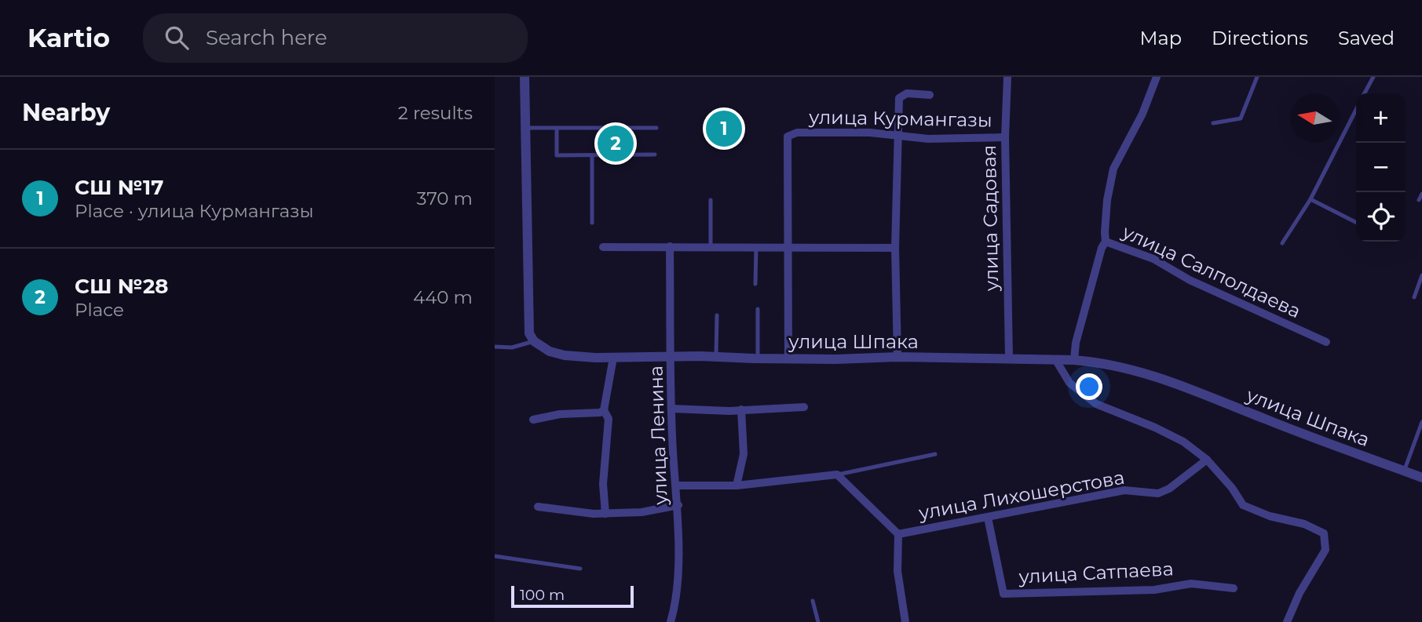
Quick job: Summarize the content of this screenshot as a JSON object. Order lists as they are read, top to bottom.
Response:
{
  "streets": {
    "street": [
      "улица Курмангазы",
      "улица Садовая",
      "улица Салполдаева",
      "улица Шпака",
      "улица Ленина",
      "улица Лихошерстова",
      "улица Сатпаева"
    ]
  },
  "crossings": [
    ["улица Курмангазы", "улица Садовая"],
    ["улица Курмангазы", "улица Шпака"],
    ["улица Садовая", "улица Шпака"],
    ["улица Салполдаева", "улица Шпака"],
    ["улица Шпака", "улица Ленина"],
    ["улица Лихошерстова", "улица Сатпаева"]
  ],
  "scale_bar": "100 m",
  "north": "left",
  "page": {
    "header": "Kartio",
    "search": "Search here",
    "nav": ["Map", "Directions", "Saved"],
    "heading": ["Nearby", "2 results"],
    "map_buttons": ["+", "−"],
    "pins": ["1", "2"],
    "list": [
      {
        "mark": "1",
        "name": "СШ №17",
        "note": "Place · улица Курмангазы",
        "value": "370 m"
      },
      {
        "mark": "2",
        "name": "СШ №28",
        "note": "Place",
        "value": "440 m"
      }
    ],
    "scale": "100 m"
  }
}
